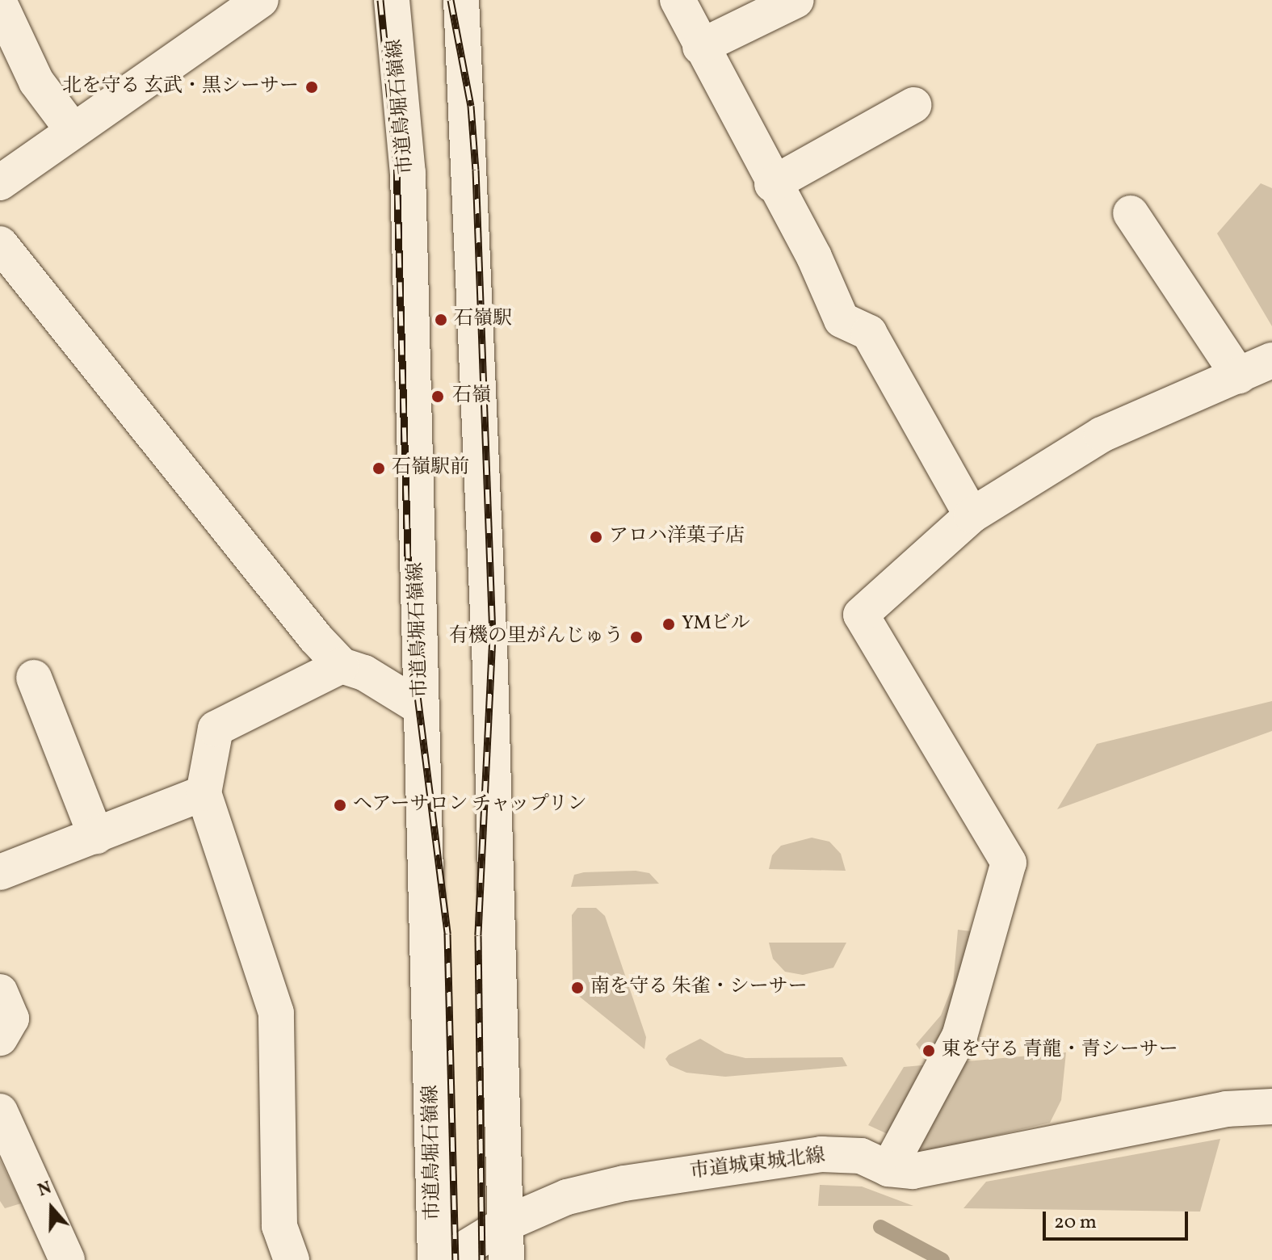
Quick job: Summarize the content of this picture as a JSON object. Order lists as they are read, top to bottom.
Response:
{
  "streets": {
    "street": ["市道鳥堀石嶺線", "市道城東城北線"]
  },
  "places": [
    "北を守る 玄武・黒シーサー",
    "石嶺駅",
    "石嶺",
    "石嶺駅前",
    "アロハ洋菓子店",
    "YMビル",
    "有機の里がんじゅう",
    "ヘアーサロン チャップリン",
    "南を守る 朱雀・シーサー",
    "東を守る 青龍・青シーサー"
  ],
  "scale_bar": "20 m",
  "north": "top"
}
